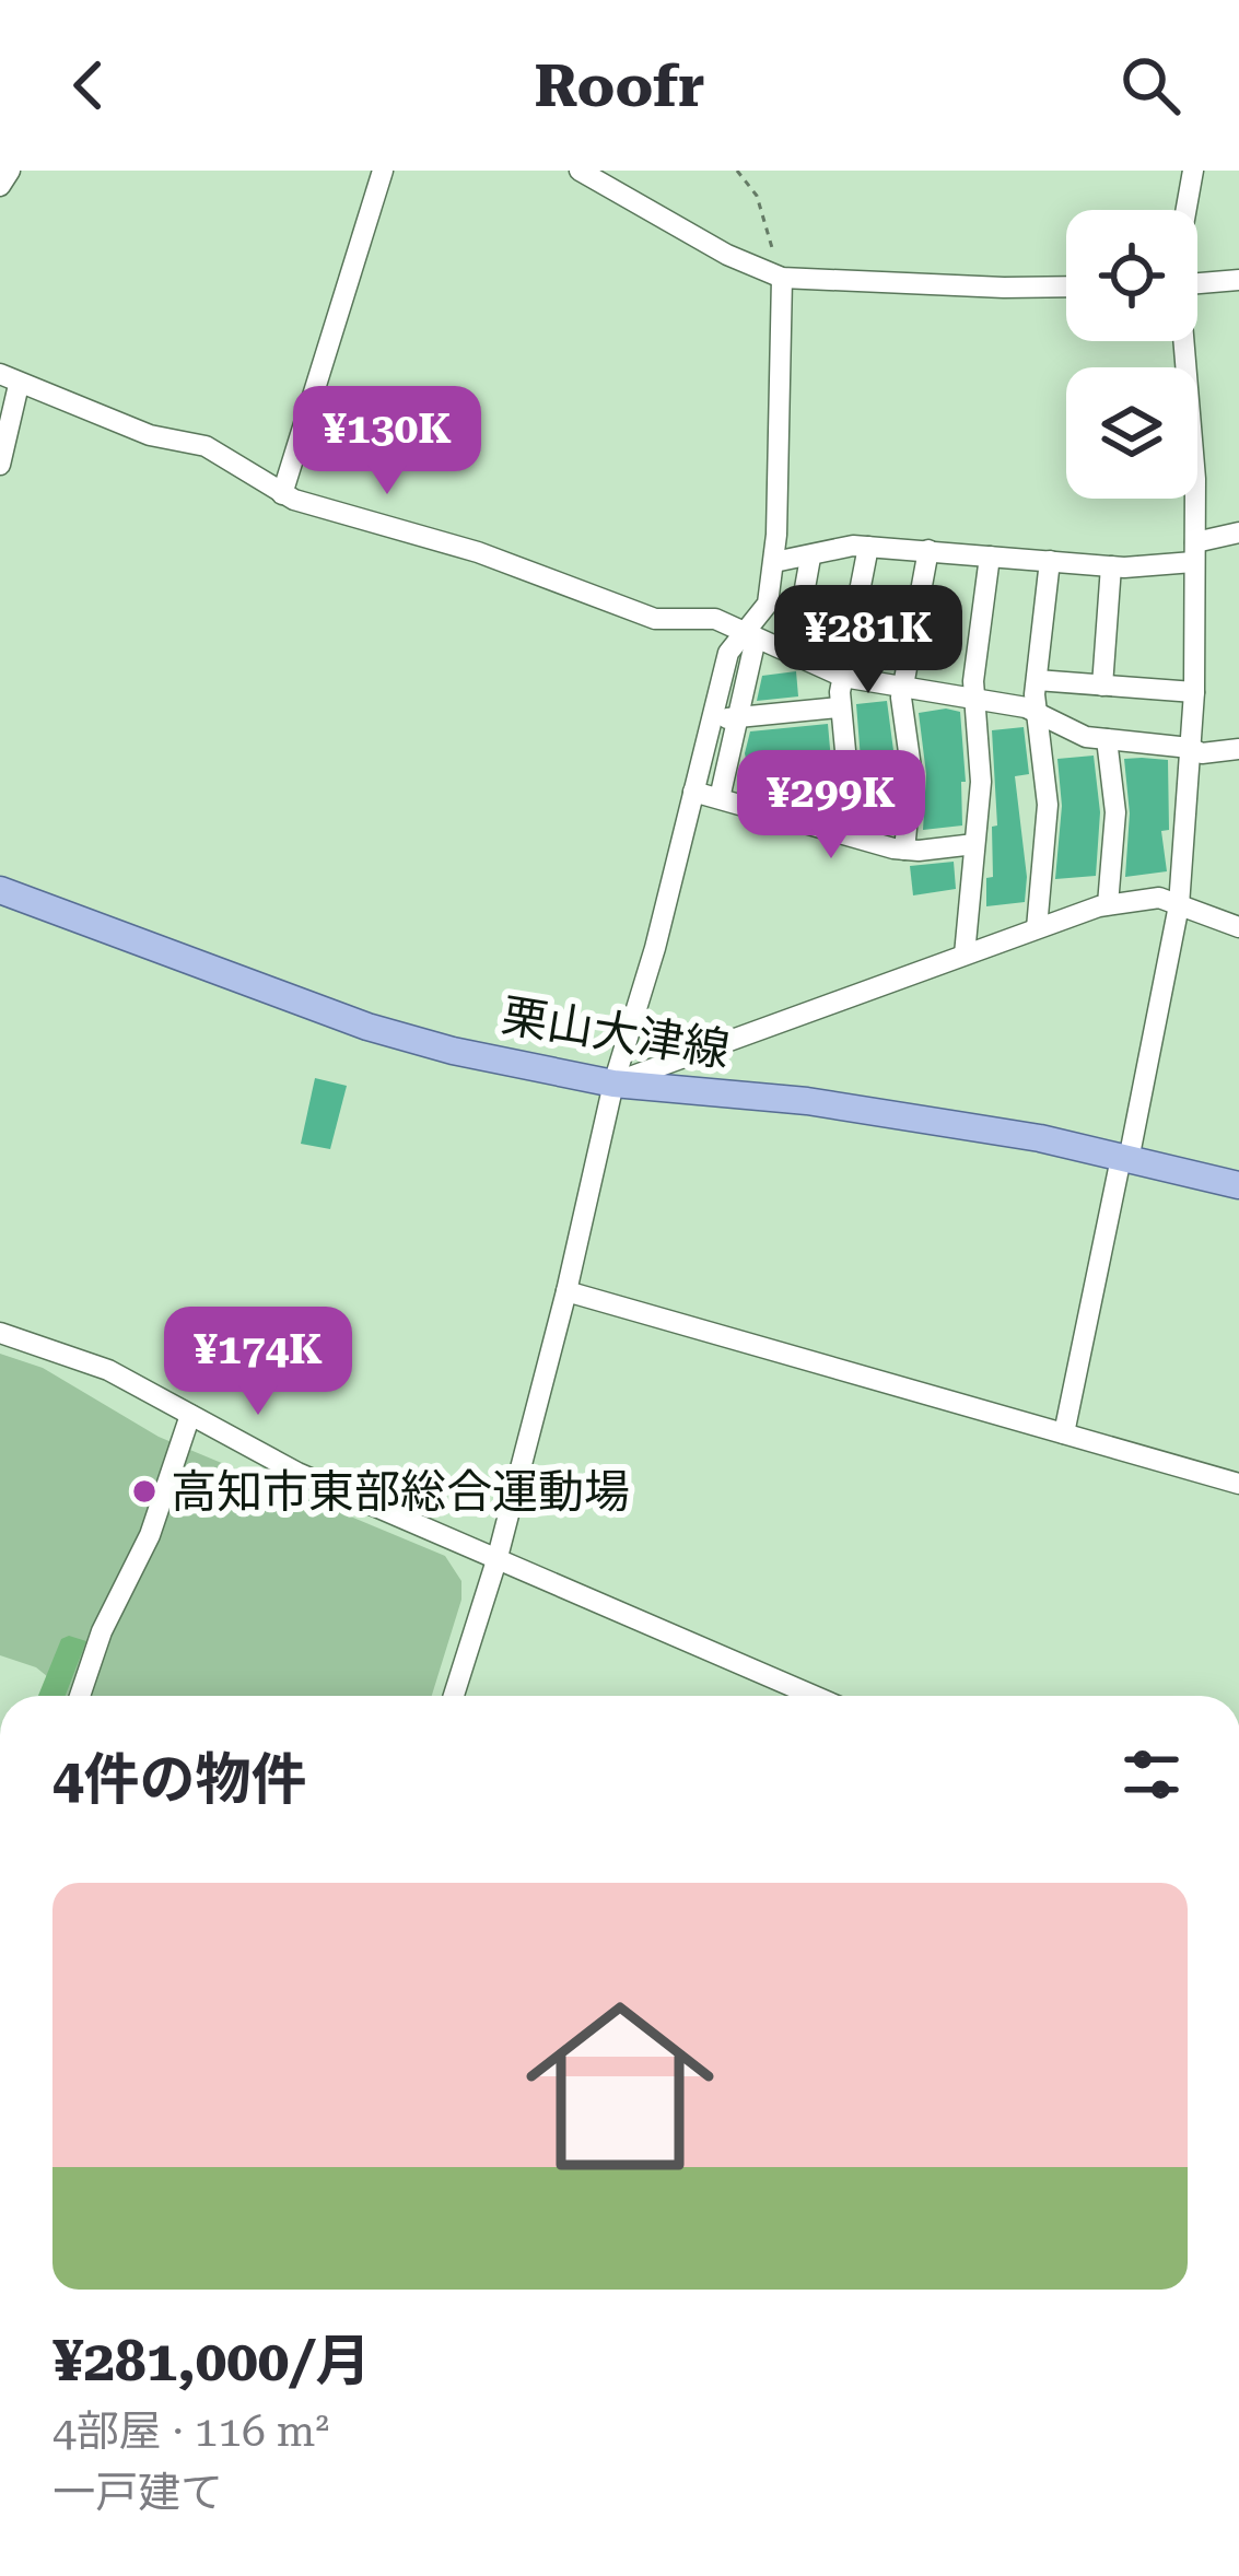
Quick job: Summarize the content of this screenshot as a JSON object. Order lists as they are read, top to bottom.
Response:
{
  "streets": {
    "main road": ["栗山大津線"]
  },
  "places": ["高知市東部総合運動場"],
  "page": {
    "header": "Roofr",
    "price": [
      "¥130K",
      "¥281K",
      "¥299K",
      "¥174K"
    ],
    "heading": "4件の物件",
    "list": [
      {
        "name": "¥281,000/月",
        "note": "4部屋 · 116 m² · 一戸建て"
      }
    ]
  }
}
